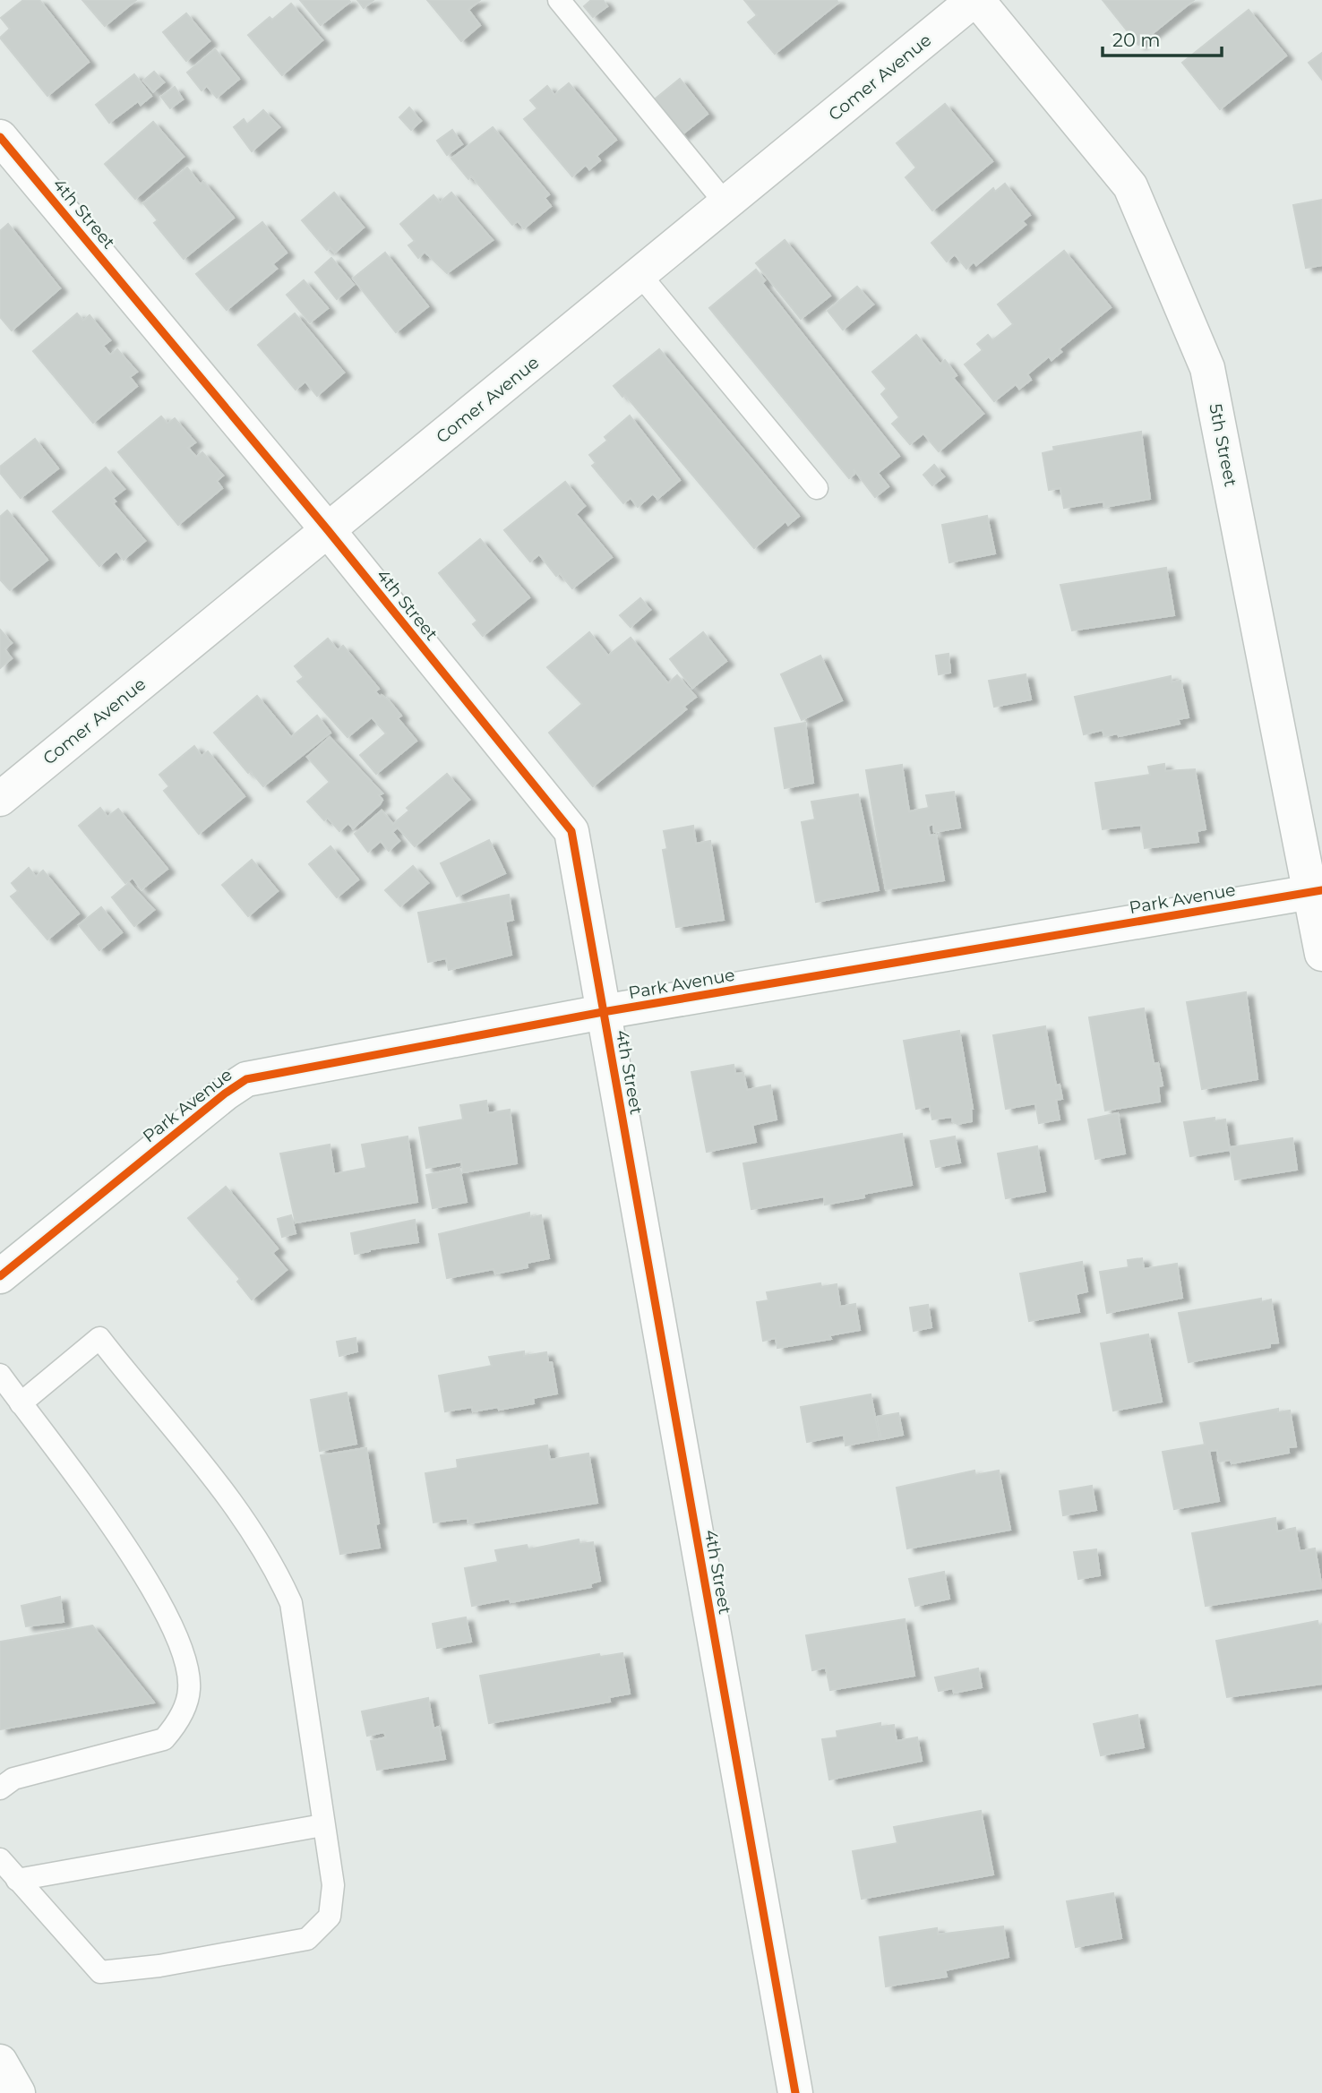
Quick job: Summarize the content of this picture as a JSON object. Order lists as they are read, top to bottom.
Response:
{
  "streets": {
    "street": [
      "Comer Avenue",
      "4th Street",
      "5th Street",
      "Park Avenue"
    ]
  },
  "crossings": [
    ["Comer Avenue", "4th Street"],
    ["Comer Avenue", "5th Street"],
    ["4th Street", "Park Avenue"],
    ["5th Street", "Park Avenue"]
  ],
  "scale_bar": "20 m"
}
